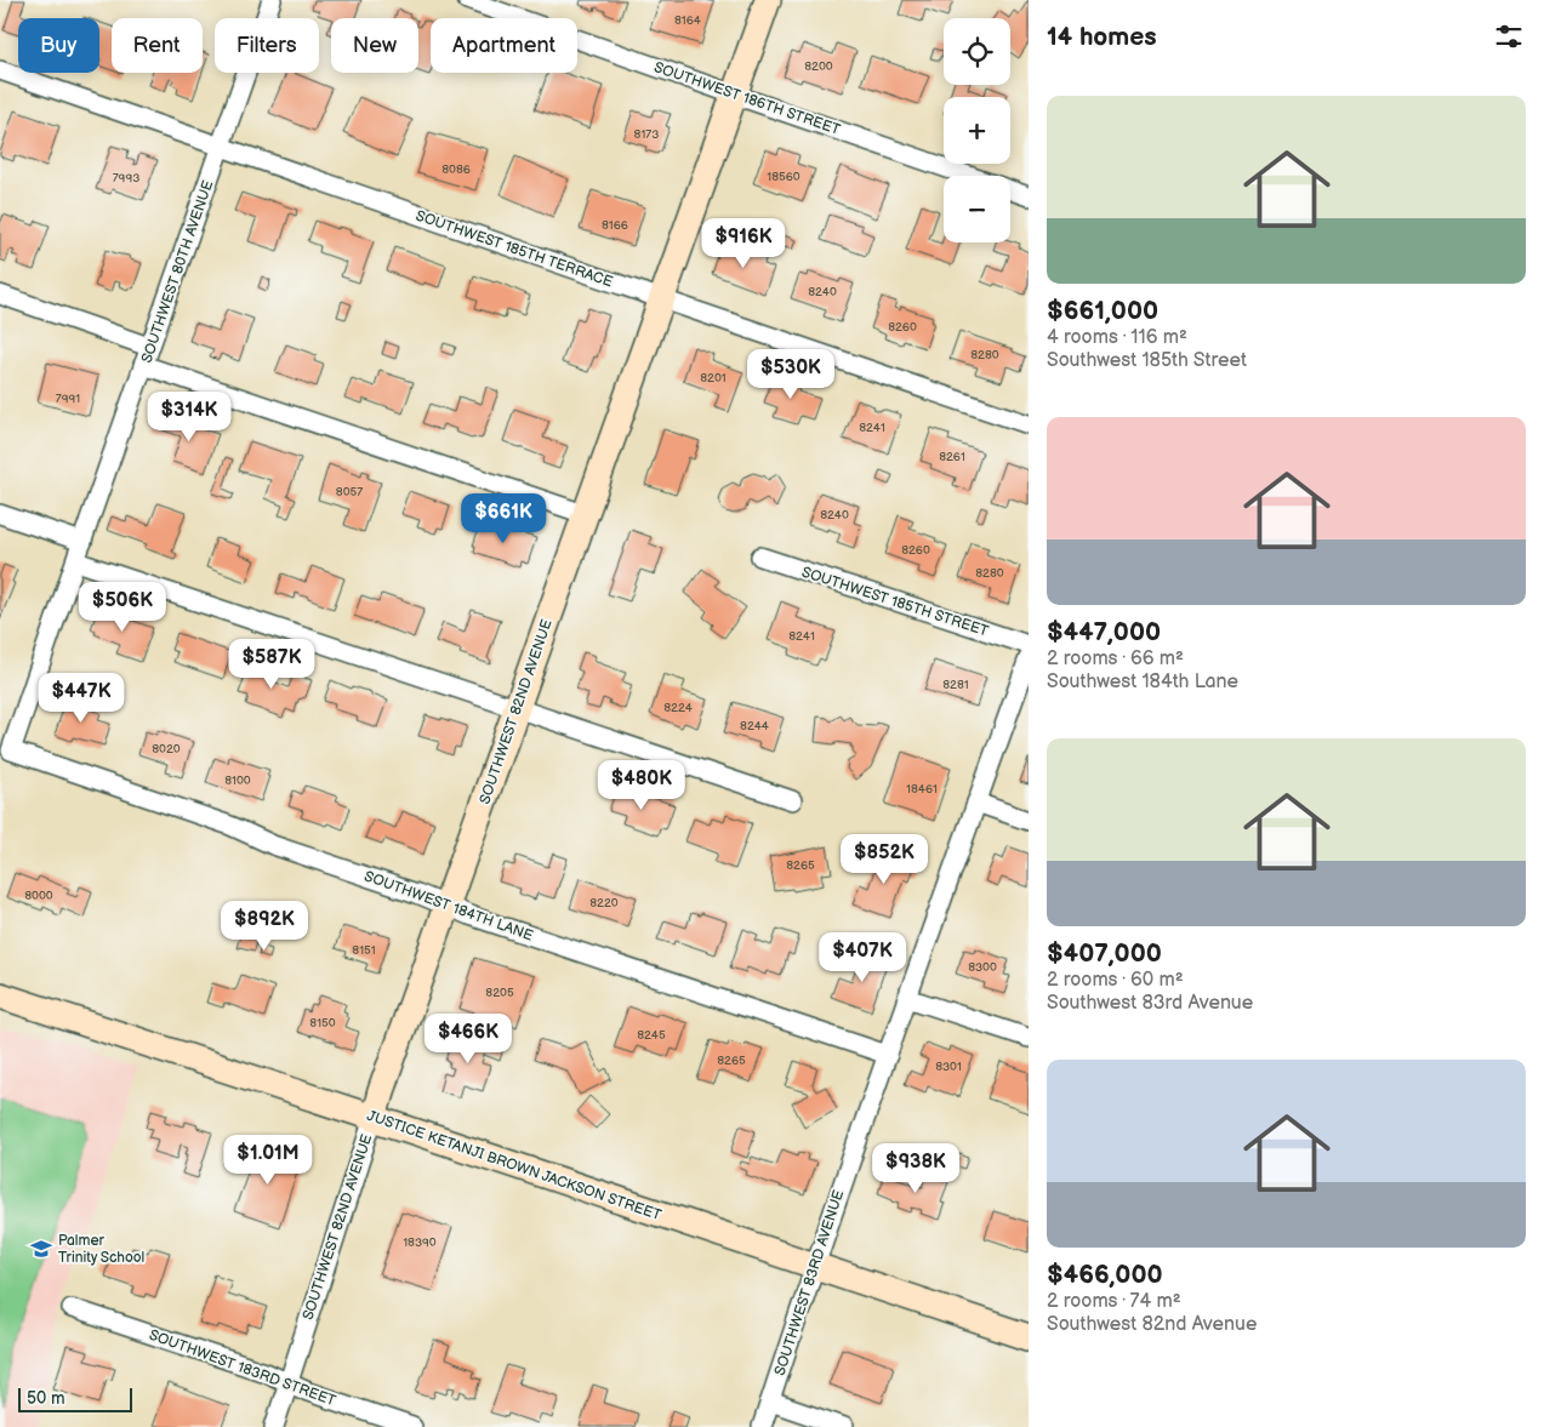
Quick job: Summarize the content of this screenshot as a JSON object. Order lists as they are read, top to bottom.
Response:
{
  "streets": {
    "street": [
      "SOUTHWEST 186TH STREET",
      "SOUTHWEST 185TH TERRACE",
      "SOUTHWEST 80TH AVENUE",
      "SOUTHWEST 185TH STREET",
      "SOUTHWEST 82ND AVENUE",
      "SOUTHWEST 184TH LANE",
      "JUSTICE KETANJI BROWN JACKSON STREET",
      "SOUTHWEST 83RD AVENUE",
      "SOUTHWEST 183RD STREET"
    ]
  },
  "crossings": [
    ["SOUTHWEST 186TH STREET", "SOUTHWEST 82ND AVENUE"],
    ["SOUTHWEST 185TH TERRACE", "SOUTHWEST 80TH AVENUE"],
    ["SOUTHWEST 185TH TERRACE", "SOUTHWEST 82ND AVENUE"],
    ["SOUTHWEST 80TH AVENUE", "SOUTHWEST 184TH LANE"],
    ["SOUTHWEST 82ND AVENUE", "SOUTHWEST 184TH LANE"],
    ["SOUTHWEST 82ND AVENUE", "JUSTICE KETANJI BROWN JACKSON STREET"],
    ["SOUTHWEST 82ND AVENUE", "SOUTHWEST 183RD STREET"],
    ["SOUTHWEST 184TH LANE", "SOUTHWEST 83RD AVENUE"],
    ["JUSTICE KETANJI BROWN JACKSON STREET", "SOUTHWEST 83RD AVENUE"]
  ],
  "places": {
    "school or university": ["Palmer Trinity School"]
  },
  "house_numbers": [
    "8164",
    "8200",
    "8173",
    "8086",
    "18560",
    "7993",
    "8166",
    "8240",
    "8260",
    "8280",
    "8201",
    "7991",
    "8241",
    "8261",
    "8057",
    "8240",
    "8260",
    "8280",
    "8241",
    "8281",
    "8224",
    "8244",
    "8020",
    "8100",
    "18461",
    "8265",
    "8000",
    "8220",
    "8151",
    "8300",
    "8205",
    "8150",
    "8245",
    "8265",
    "8301",
    "18390"
  ],
  "scale_bar": "50 m",
  "page": {
    "heading": "14 homes",
    "map_buttons": ["+", "−"],
    "chip": [
      "Buy",
      "Rent",
      "Filters",
      "New",
      "Apartment"
    ],
    "list": [
      {
        "name": "$661,000",
        "note": "4 rooms · 116 m² · Southwest 185th Street"
      },
      {
        "name": "$447,000",
        "note": "2 rooms · 66 m² · Southwest 184th Lane"
      },
      {
        "name": "$407,000",
        "note": "2 rooms · 60 m² · Southwest 83rd Avenue"
      },
      {
        "name": "$466,000",
        "note": "2 rooms · 74 m² · Southwest 82nd Avenue"
      }
    ],
    "price": [
      "$916K",
      "$530K",
      "$314K",
      "$661K",
      "$506K",
      "$587K",
      "$447K",
      "$480K",
      "$852K",
      "$892K",
      "$407K",
      "$466K",
      "$1.01M",
      "$938K"
    ],
    "scale": "50 m"
  }
}
